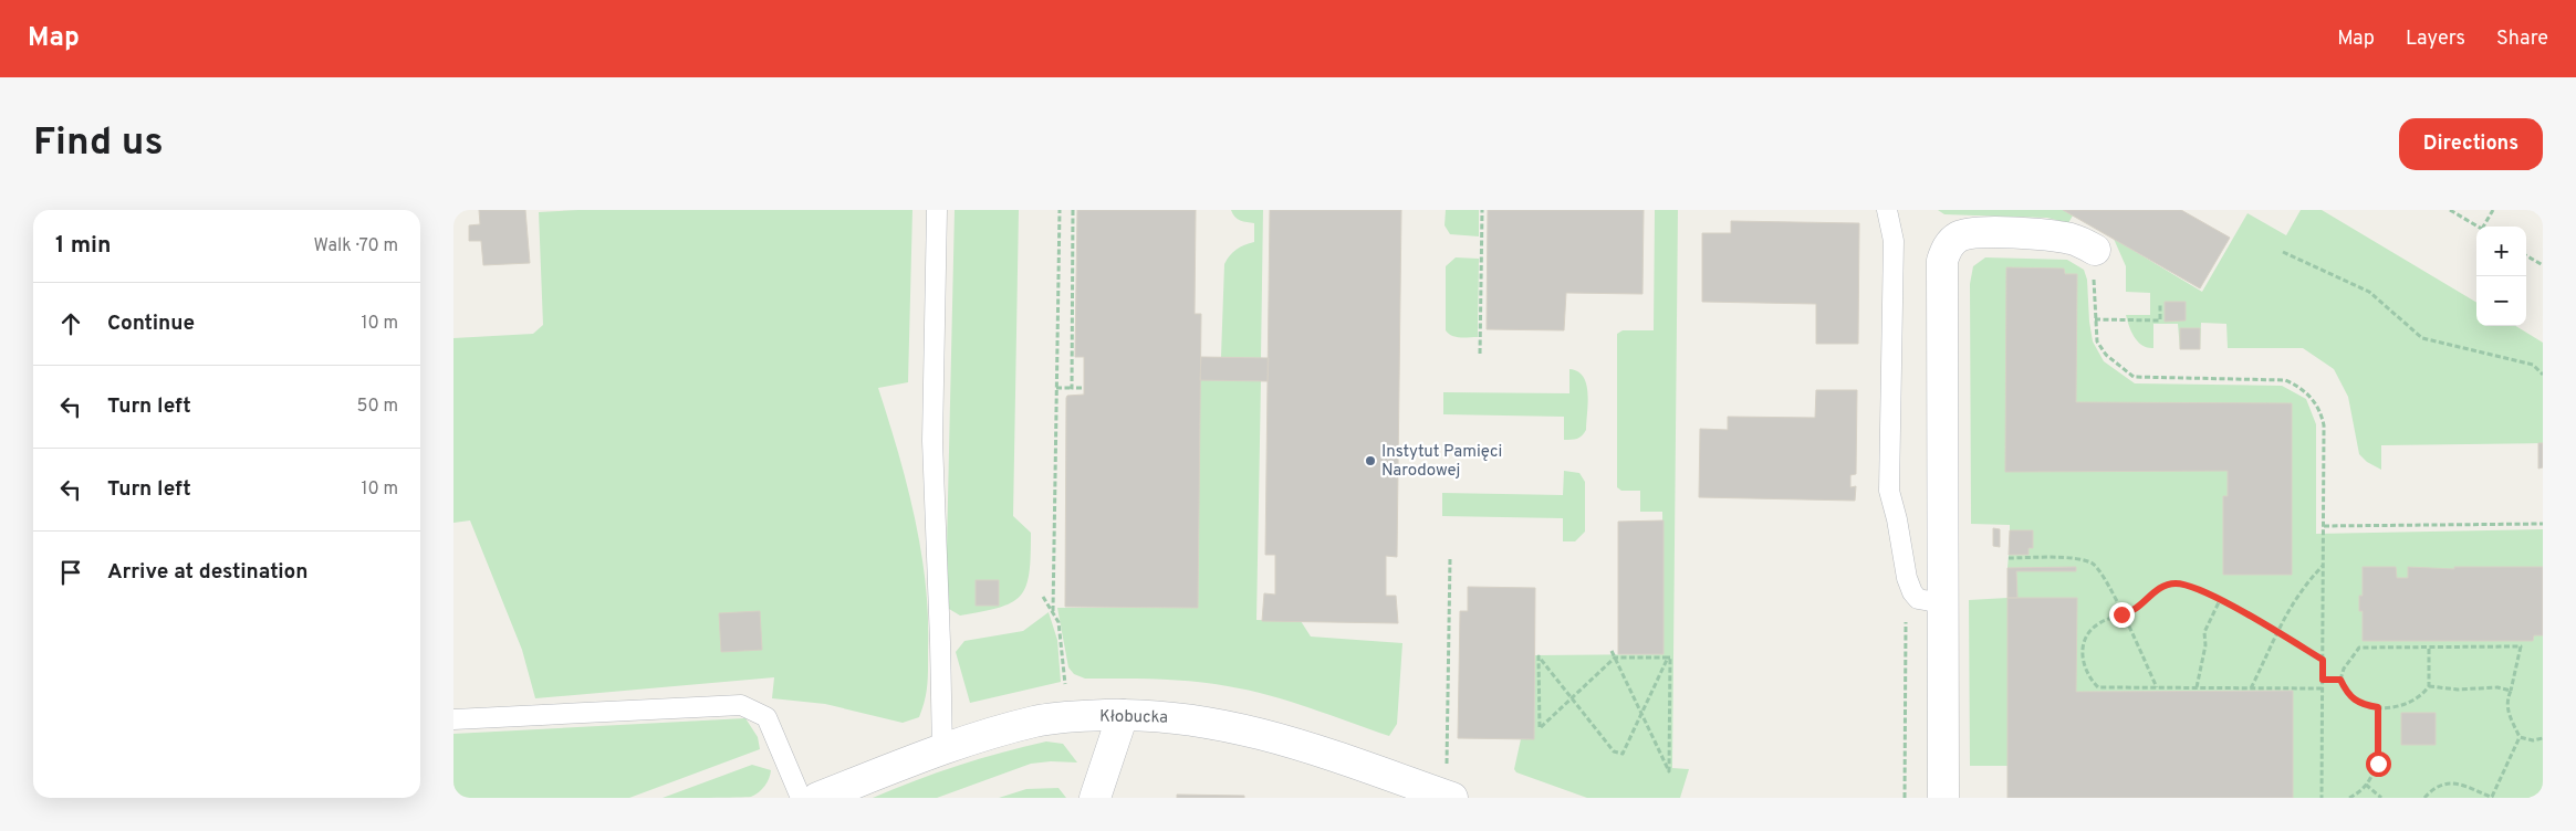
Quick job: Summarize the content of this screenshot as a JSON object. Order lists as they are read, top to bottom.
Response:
{
  "streets": {
    "street": ["Kłobucka"]
  },
  "places": ["Instytut Pamięci Narodowej"],
  "page": {
    "header": "Map",
    "nav": ["Map", "Layers", "Share"],
    "buttons": "Directions",
    "title": "Find us",
    "heading": ["1 min", "Walk · 70 m"],
    "map_buttons": ["+", "−"],
    "list": [
      ["Continue", "10 m"],
      ["Turn left", "50 m"],
      ["Turn left", "10 m"],
      "Arrive at destination"
    ]
  }
}
